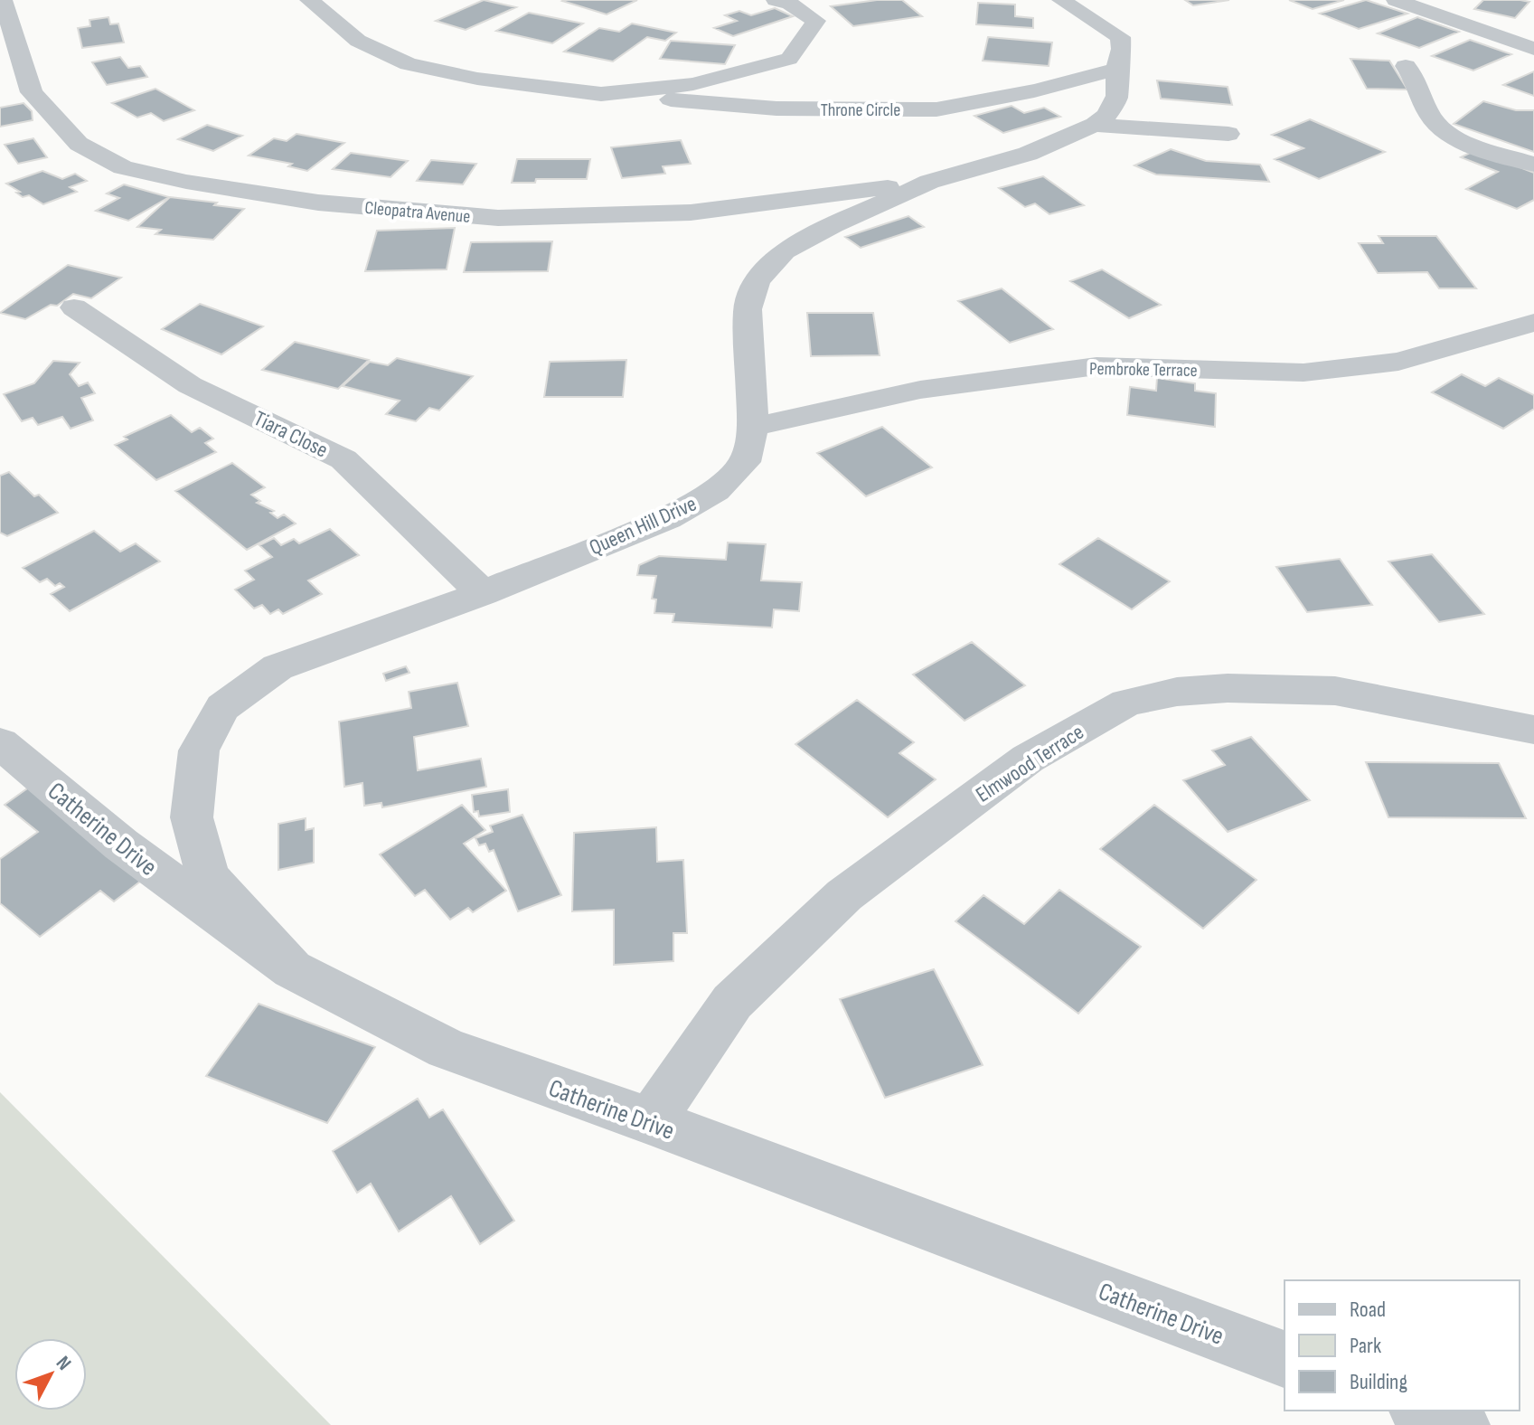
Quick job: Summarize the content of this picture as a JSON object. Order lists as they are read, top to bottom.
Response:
{
  "streets": {
    "street": [
      "Throne Circle",
      "Cleopatra Avenue",
      "Pembroke Terrace",
      "Tiara Close",
      "Queen Hill Drive",
      "Elmwood Terrace",
      "Catherine Drive"
    ]
  },
  "crossings": [
    ["Throne Circle", "Queen Hill Drive"],
    ["Cleopatra Avenue", "Queen Hill Drive"],
    ["Pembroke Terrace", "Queen Hill Drive"],
    ["Tiara Close", "Queen Hill Drive"],
    ["Queen Hill Drive", "Catherine Drive"],
    ["Elmwood Terrace", "Catherine Drive"]
  ],
  "legend": ["Road", "Park", "Building"],
  "north": "top right"
}
